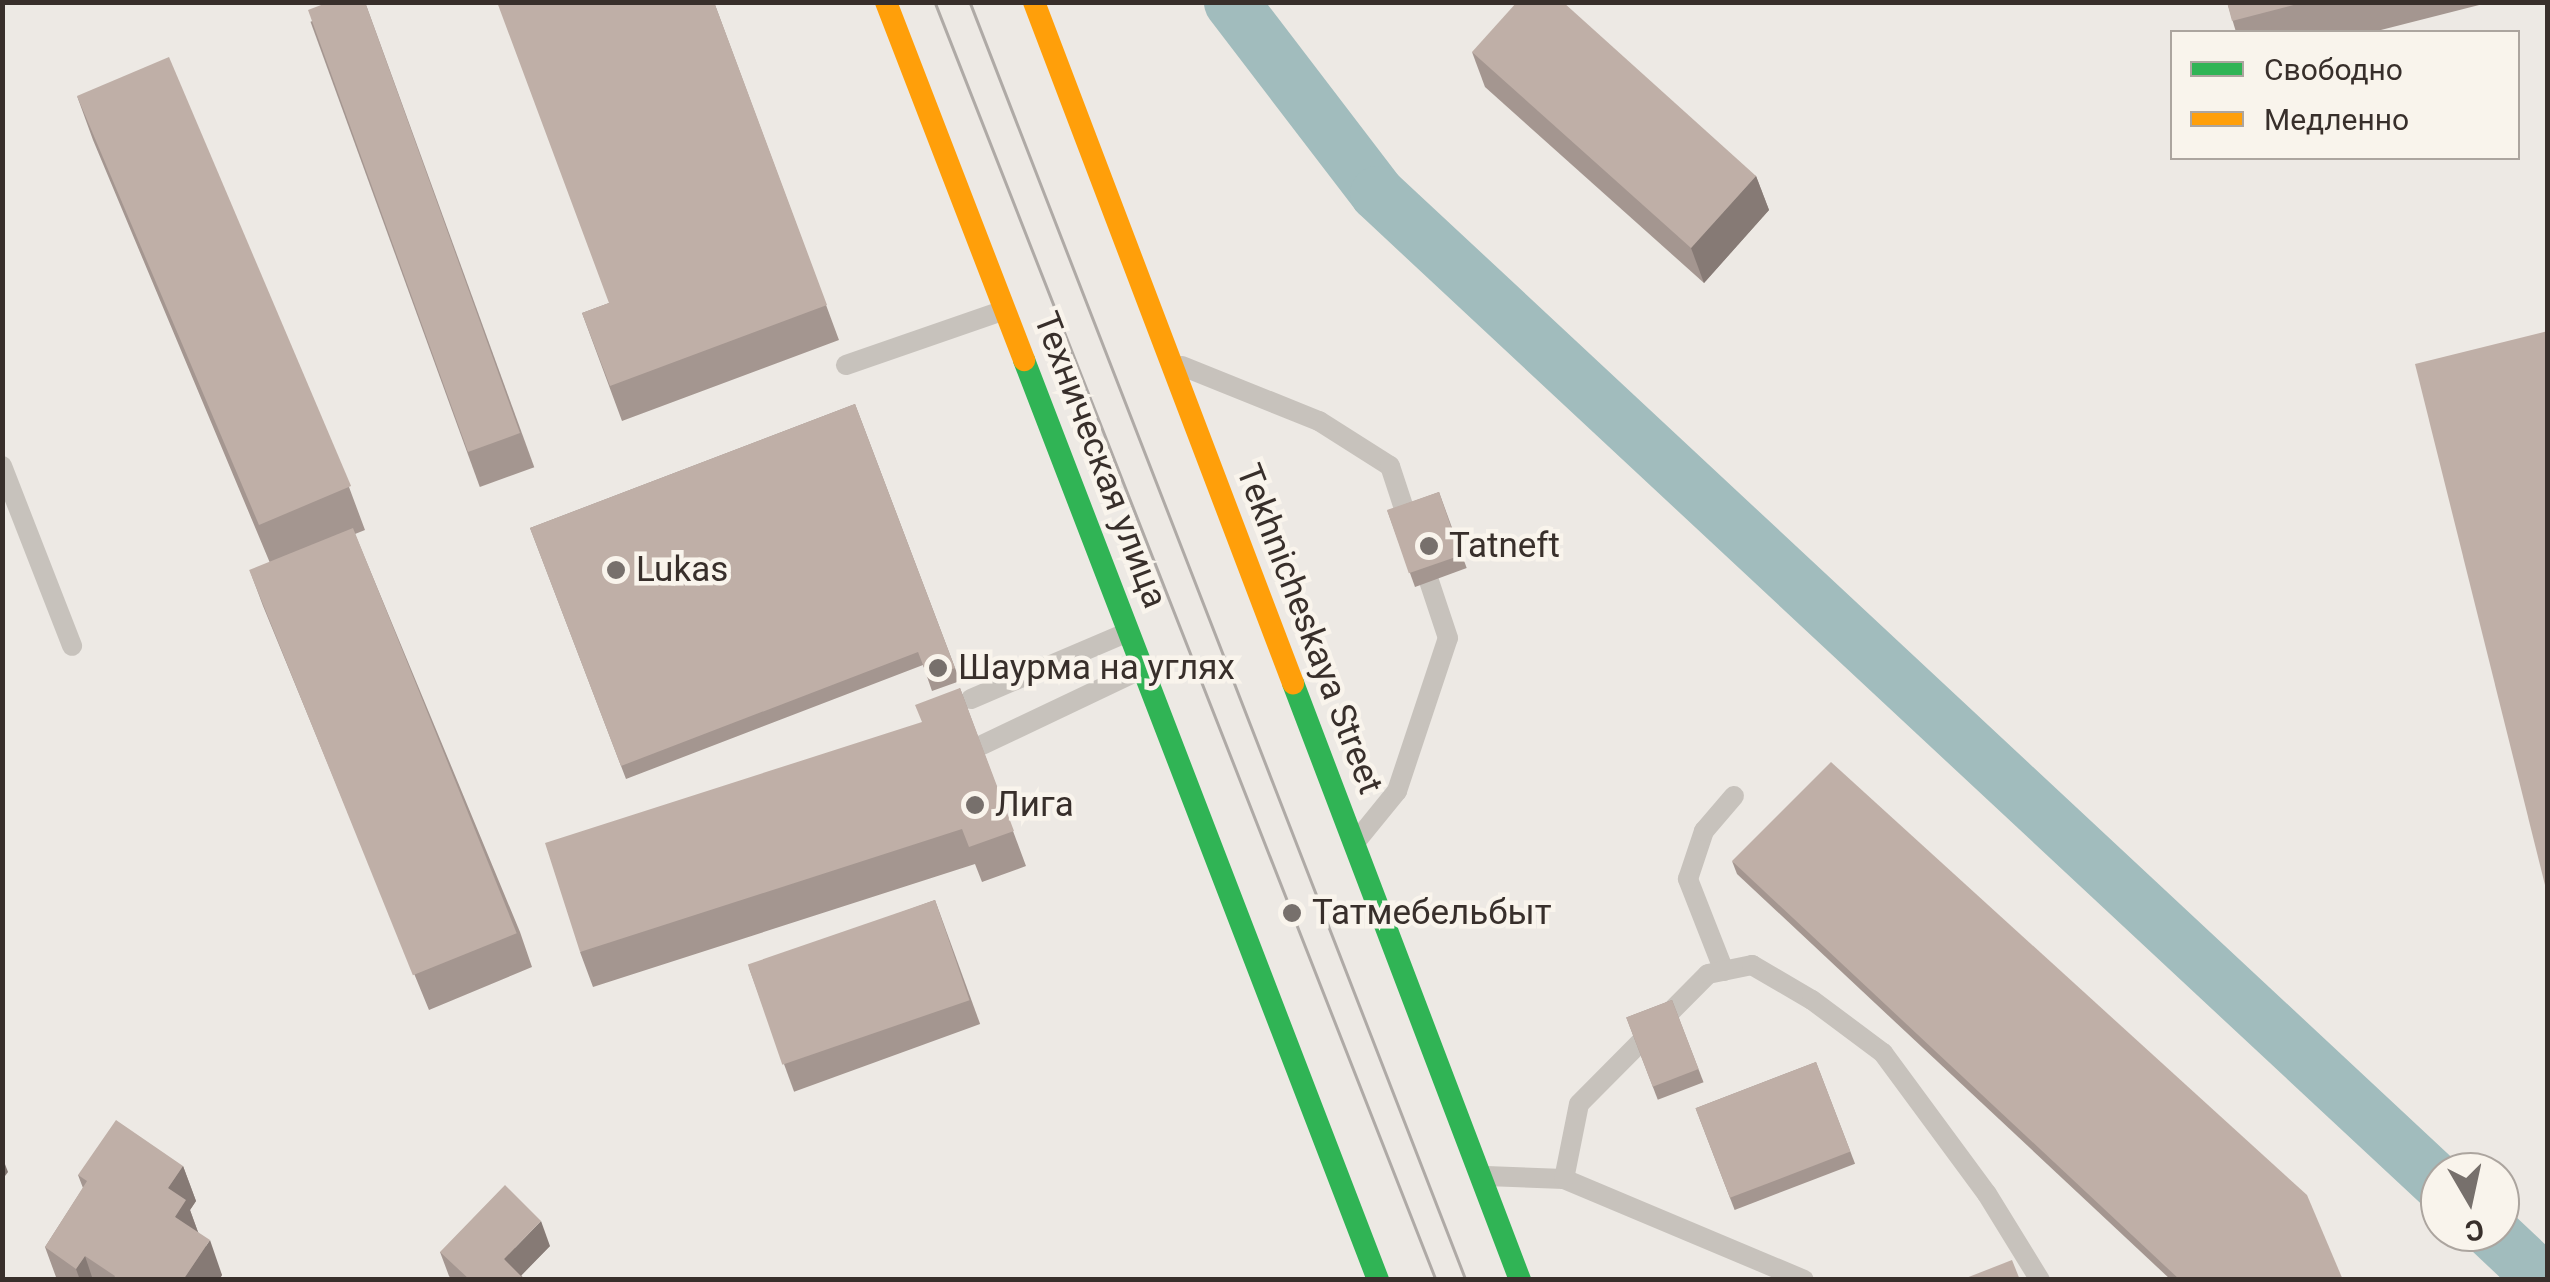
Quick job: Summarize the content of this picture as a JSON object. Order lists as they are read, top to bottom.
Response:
{
  "streets": {
    "main road": ["Техническая улица", "Tekhnicheskaya Street"]
  },
  "places": [
    "Tatneft",
    "Lukas",
    "Шаурма на углях",
    "Лига",
    "Татмебельбыт"
  ],
  "legend": ["Свободно", "Медленно"],
  "north": "bottom"
}
